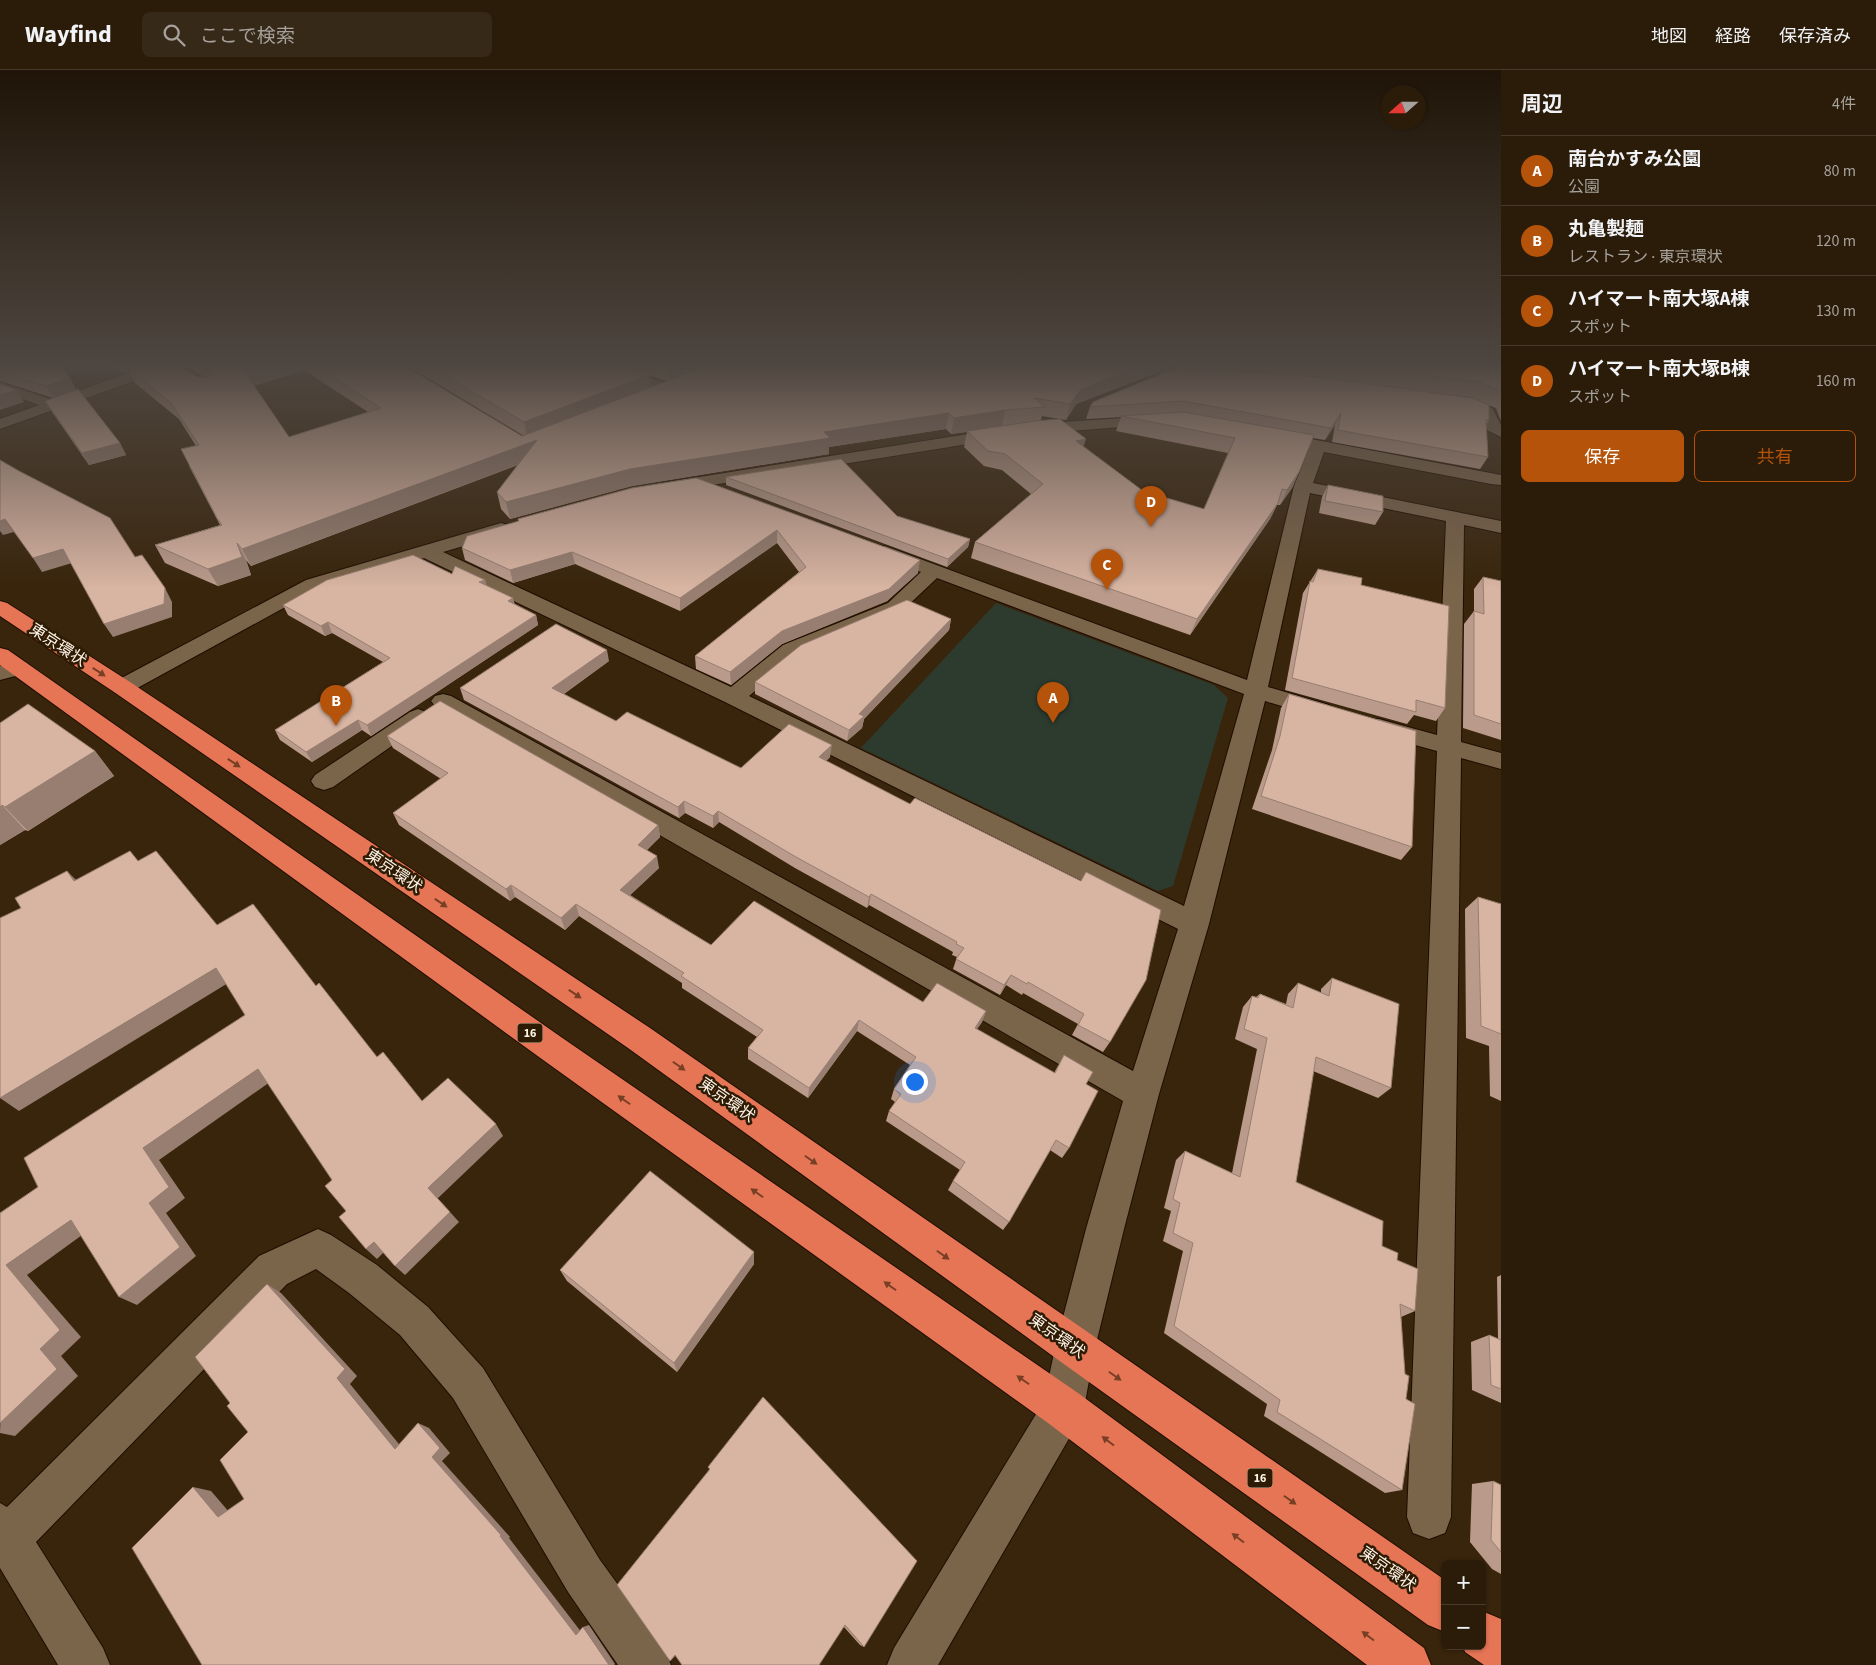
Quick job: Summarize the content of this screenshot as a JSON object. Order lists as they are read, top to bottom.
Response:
{
  "streets": {
    "highway": ["東京環状", "16"]
  },
  "north": "left",
  "page": {
    "header": "Wayfind",
    "search": "ここで検索",
    "nav": ["地図", "経路", "保存済み"],
    "heading": ["周辺", "4件"],
    "list": [
      {
        "mark": "A",
        "name": "南台かすみ公園",
        "note": "公園",
        "value": "80 m"
      },
      {
        "mark": "B",
        "name": "丸亀製麺",
        "note": "レストラン · 東京環状",
        "value": "120 m"
      },
      {
        "mark": "C",
        "name": "ハイマート南大塚A棟",
        "note": "スポット",
        "value": "130 m"
      },
      {
        "mark": "D",
        "name": "ハイマート南大塚B棟",
        "note": "スポット",
        "value": "160 m"
      }
    ],
    "buttons": ["保存", "共有"],
    "pins": [
      "D",
      "C",
      "A",
      "B"
    ],
    "map_buttons": ["+", "−"]
  }
}
